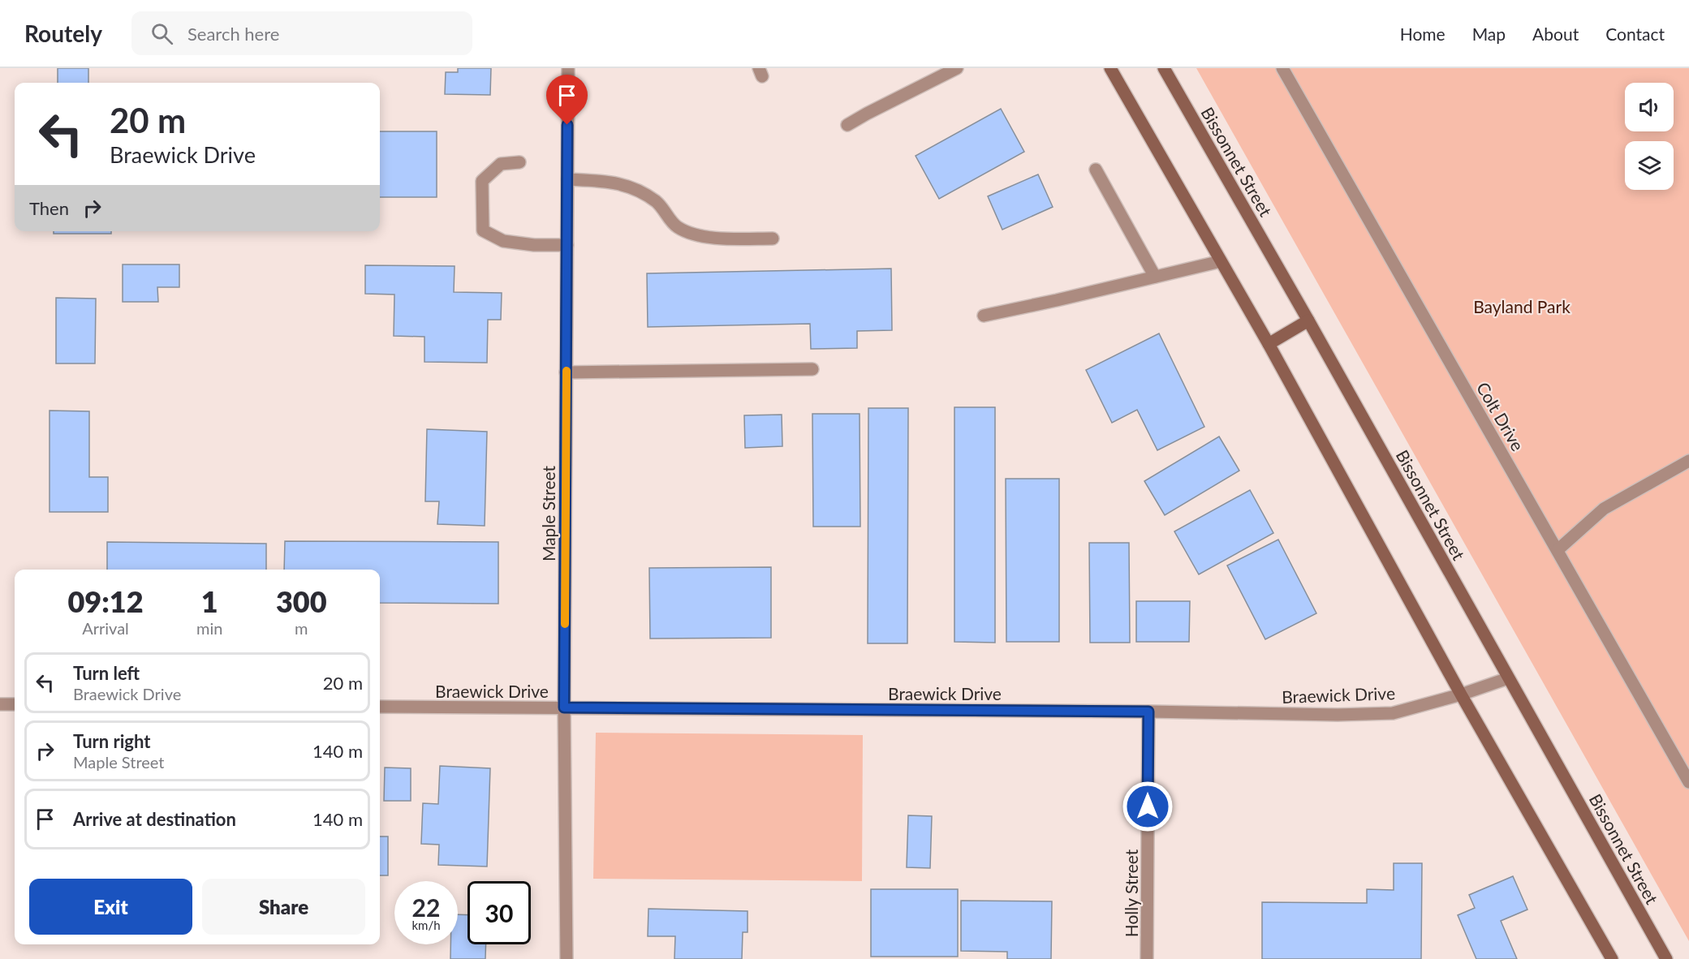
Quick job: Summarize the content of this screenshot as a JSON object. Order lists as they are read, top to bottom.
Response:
{
  "streets": {
    "main road": ["Bissonnet Street"],
    "street": [
      "Colt Drive",
      "Maple Street",
      "Braewick Drive",
      "Holly Street"
    ]
  },
  "crossings": [
    ["Bissonnet Street", "Braewick Drive"],
    ["Maple Street", "Braewick Drive"],
    ["Braewick Drive", "Holly Street"]
  ],
  "parks": ["Bayland Park"],
  "page": {
    "header": "Routely",
    "search": "Search here",
    "nav": [
      "Home",
      "Map",
      "About",
      "Contact"
    ],
    "turn": ["20 m", "Braewick Drive"],
    "then": "Then",
    "eta": [
      "09:12",
      "Arrival",
      "1",
      "min",
      "300",
      "m"
    ],
    "list": [
      {
        "name": "Turn left",
        "note": "Braewick Drive",
        "value": "20 m"
      },
      {
        "name": "Turn right",
        "note": "Maple Street",
        "value": "140 m"
      },
      {
        "name": "Arrive at destination",
        "value": "140 m"
      }
    ],
    "buttons": ["Exit", "Share"],
    "speed": "22 km/h",
    "limit": "30"
  }
}
